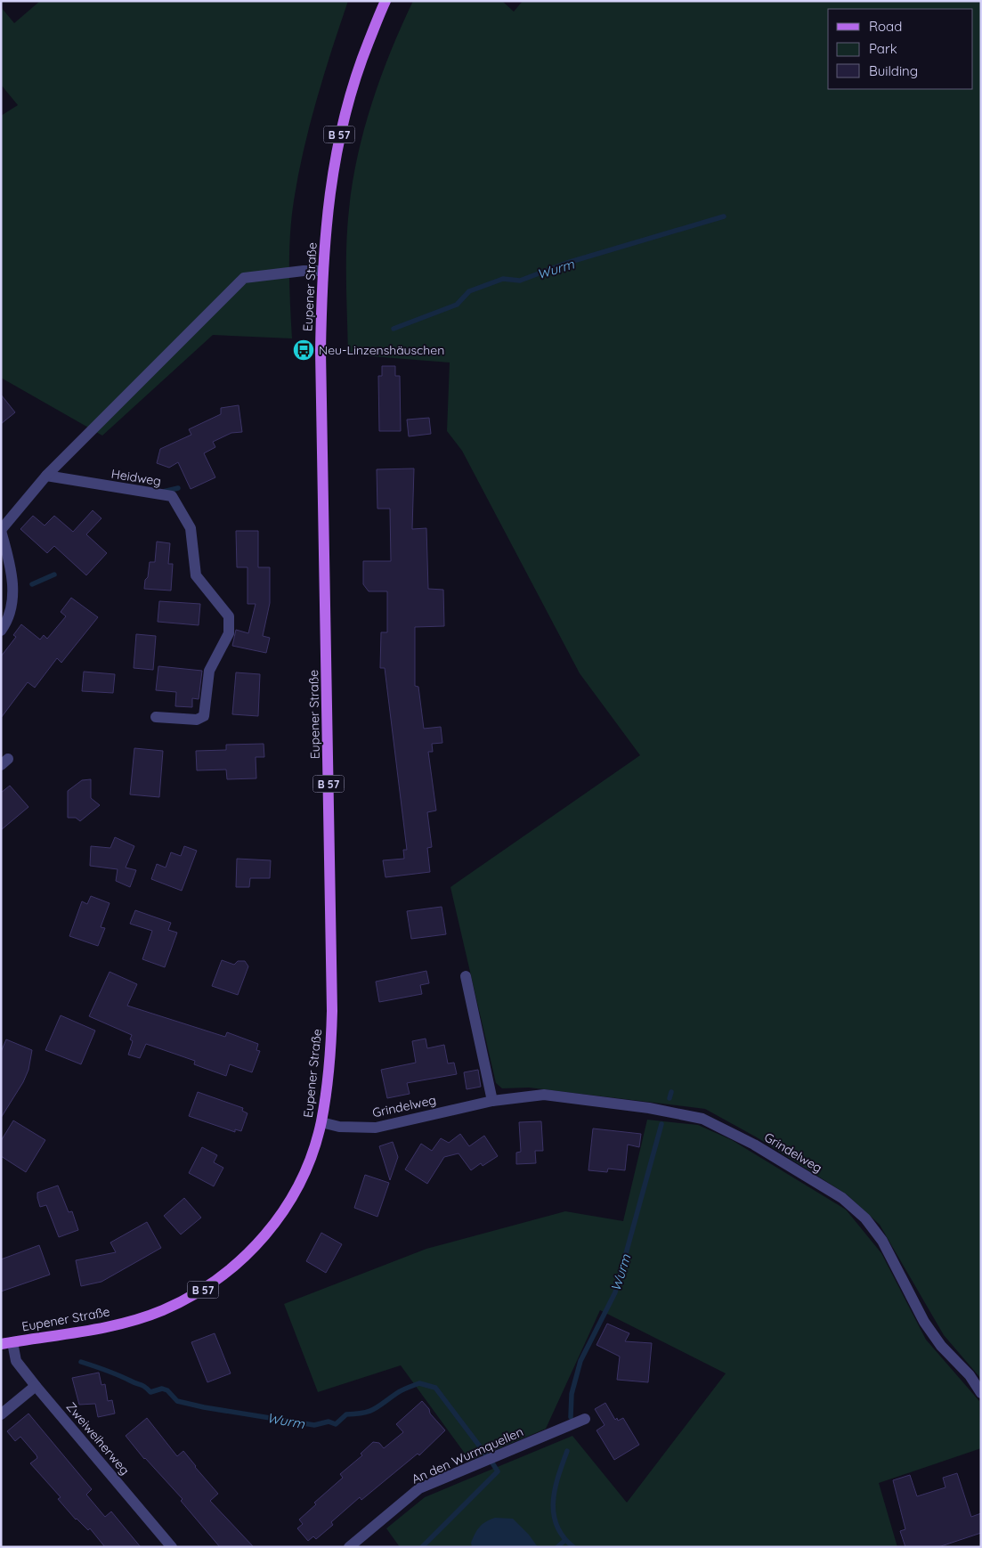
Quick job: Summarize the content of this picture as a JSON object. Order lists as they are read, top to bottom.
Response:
{
  "streets": {
    "main road": ["B 57", "Eupener Straße"],
    "street": [
      "Heidweg",
      "Grindelweg",
      "Zweiweiherweg",
      "An den Wurmquellen"
    ]
  },
  "crossings": [
    ["Eupener Straße", "Grindelweg"],
    ["Eupener Straße", "Zweiweiherweg"]
  ],
  "water": ["Wurm"],
  "places": {
    "bus stop": ["Neu-Linzenshäuschen"]
  },
  "legend": ["Road", "Park", "Building"]
}
